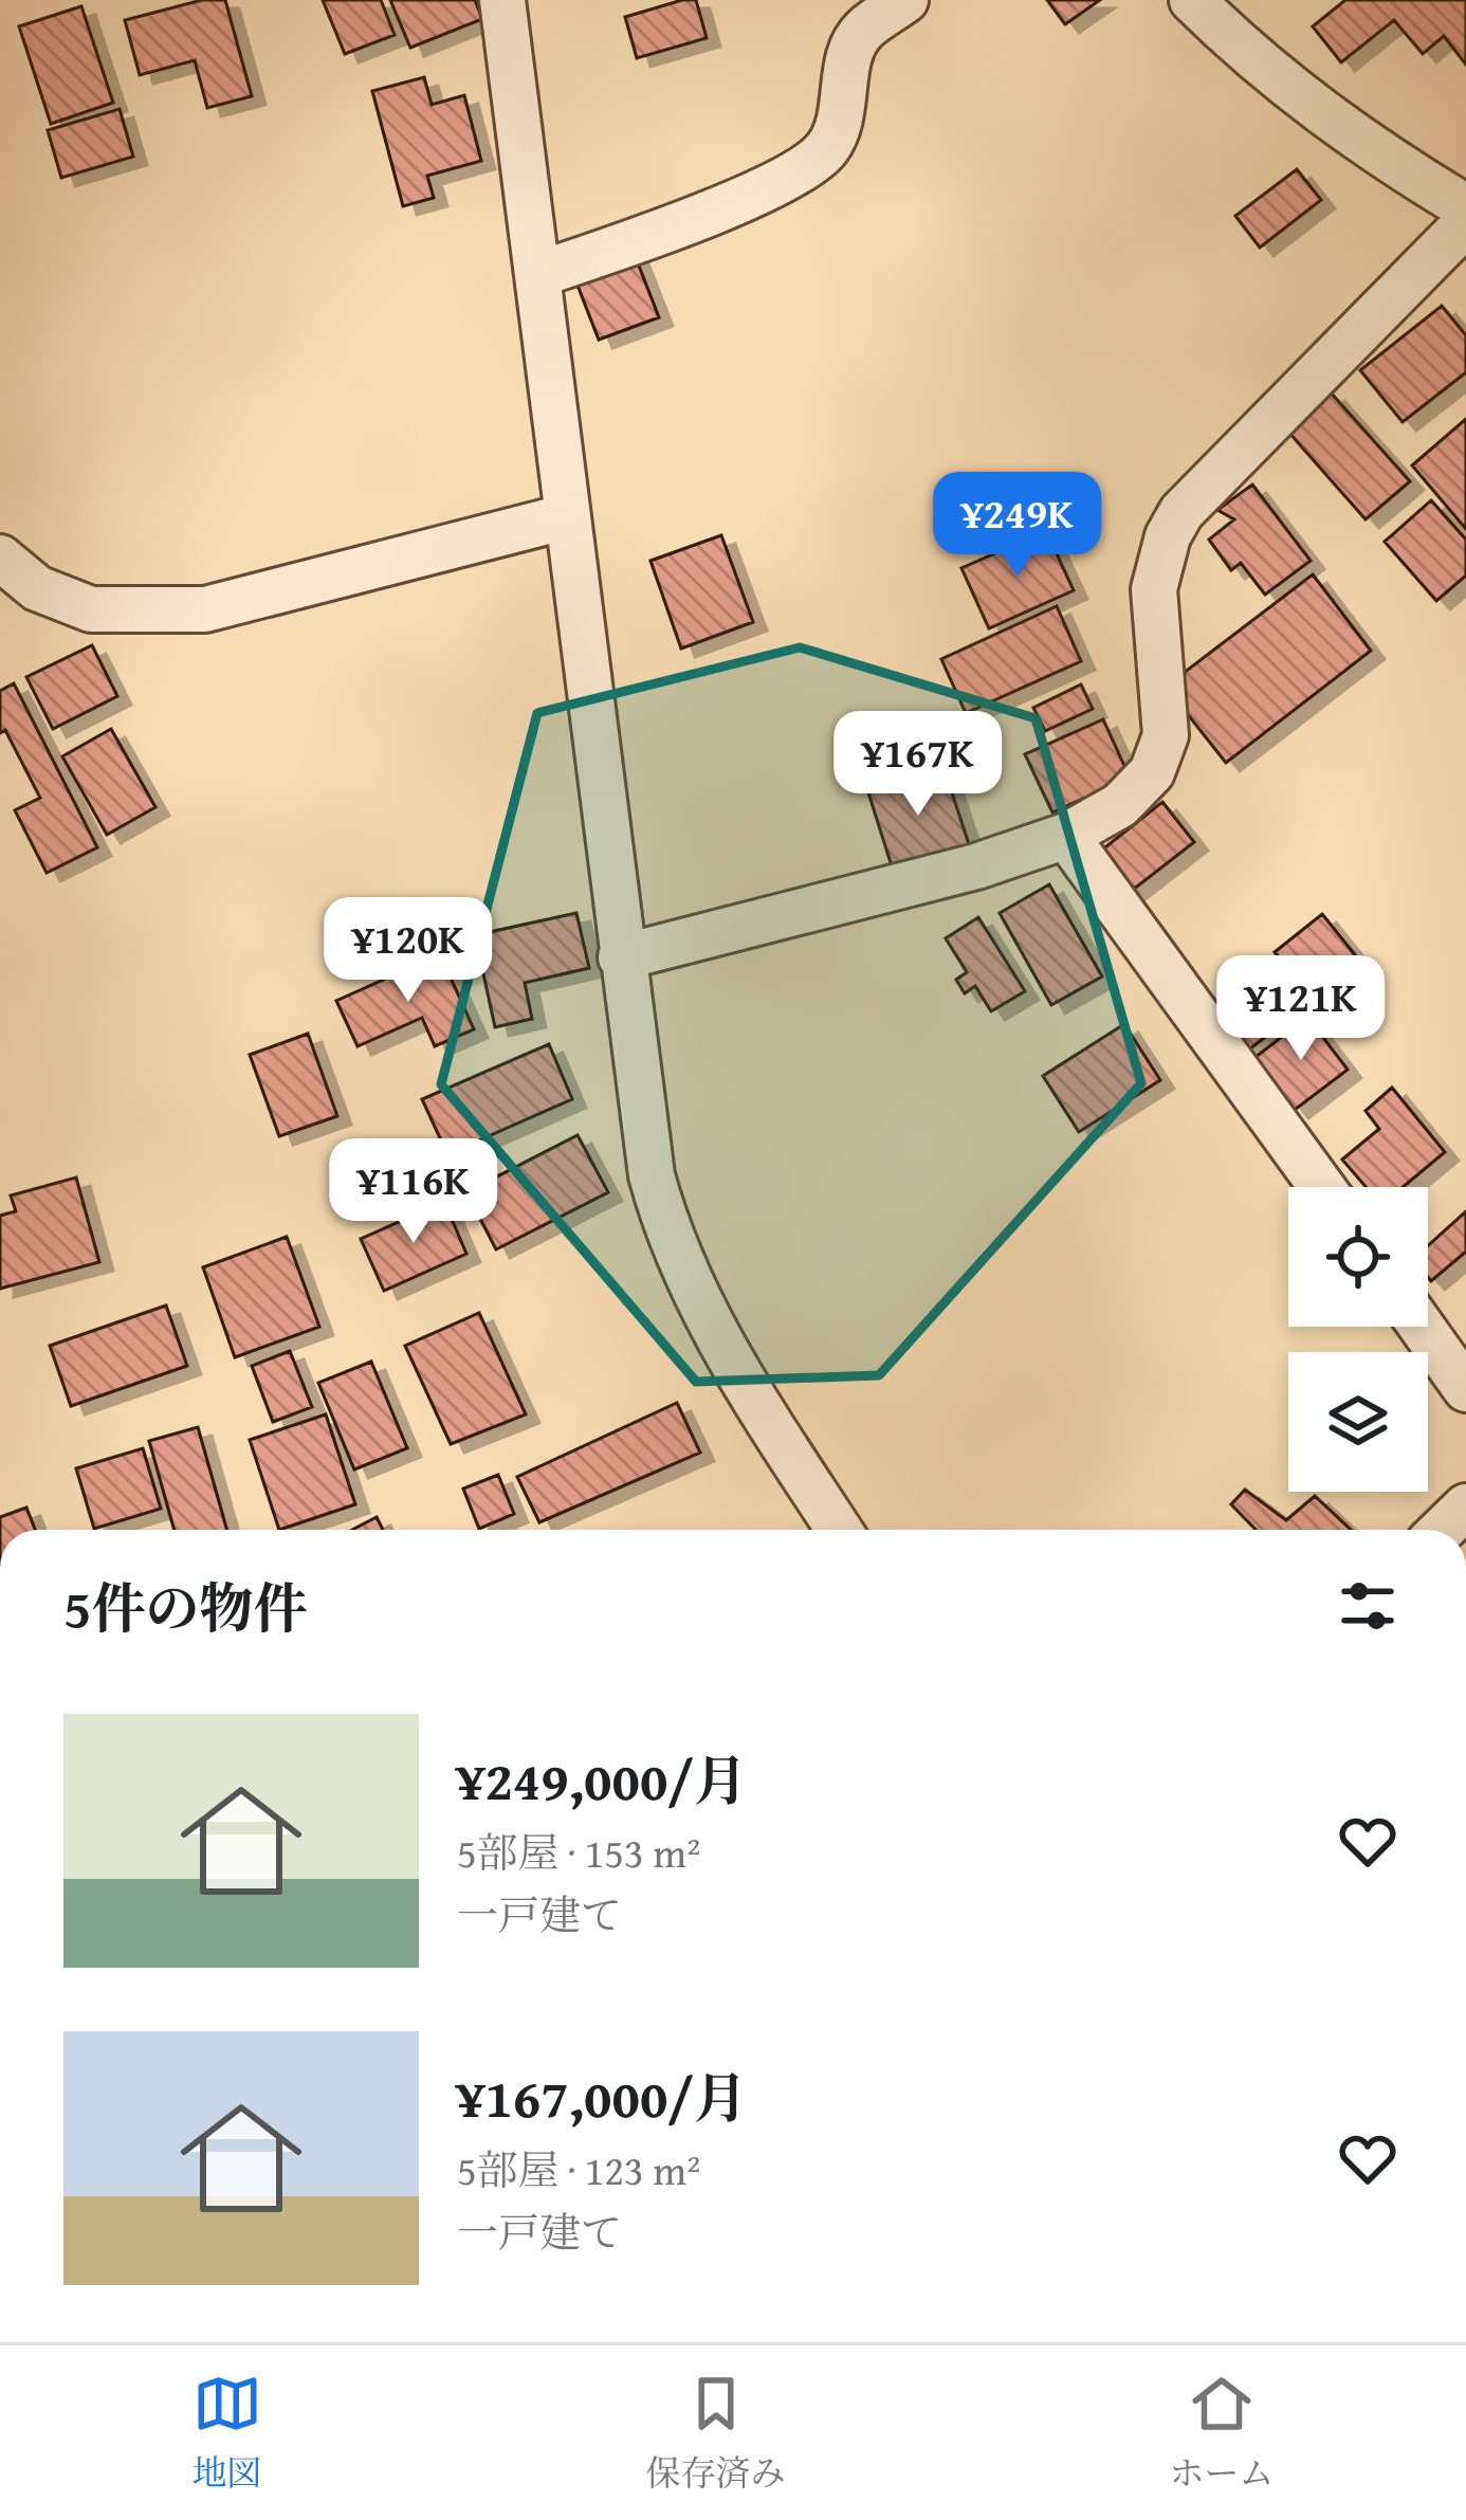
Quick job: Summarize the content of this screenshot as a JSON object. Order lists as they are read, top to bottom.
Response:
{
  "page": {
    "price": [
      "¥249K",
      "¥167K",
      "¥120K",
      "¥121K",
      "¥116K"
    ],
    "heading": "5件の物件",
    "list": [
      {
        "name": "¥249,000/月",
        "note": "5部屋 · 153 m² · 一戸建て"
      },
      {
        "name": "¥167,000/月",
        "note": "5部屋 · 123 m² · 一戸建て"
      }
    ],
    "tabs": ["地図", "保存済み", "ホーム"]
  }
}
